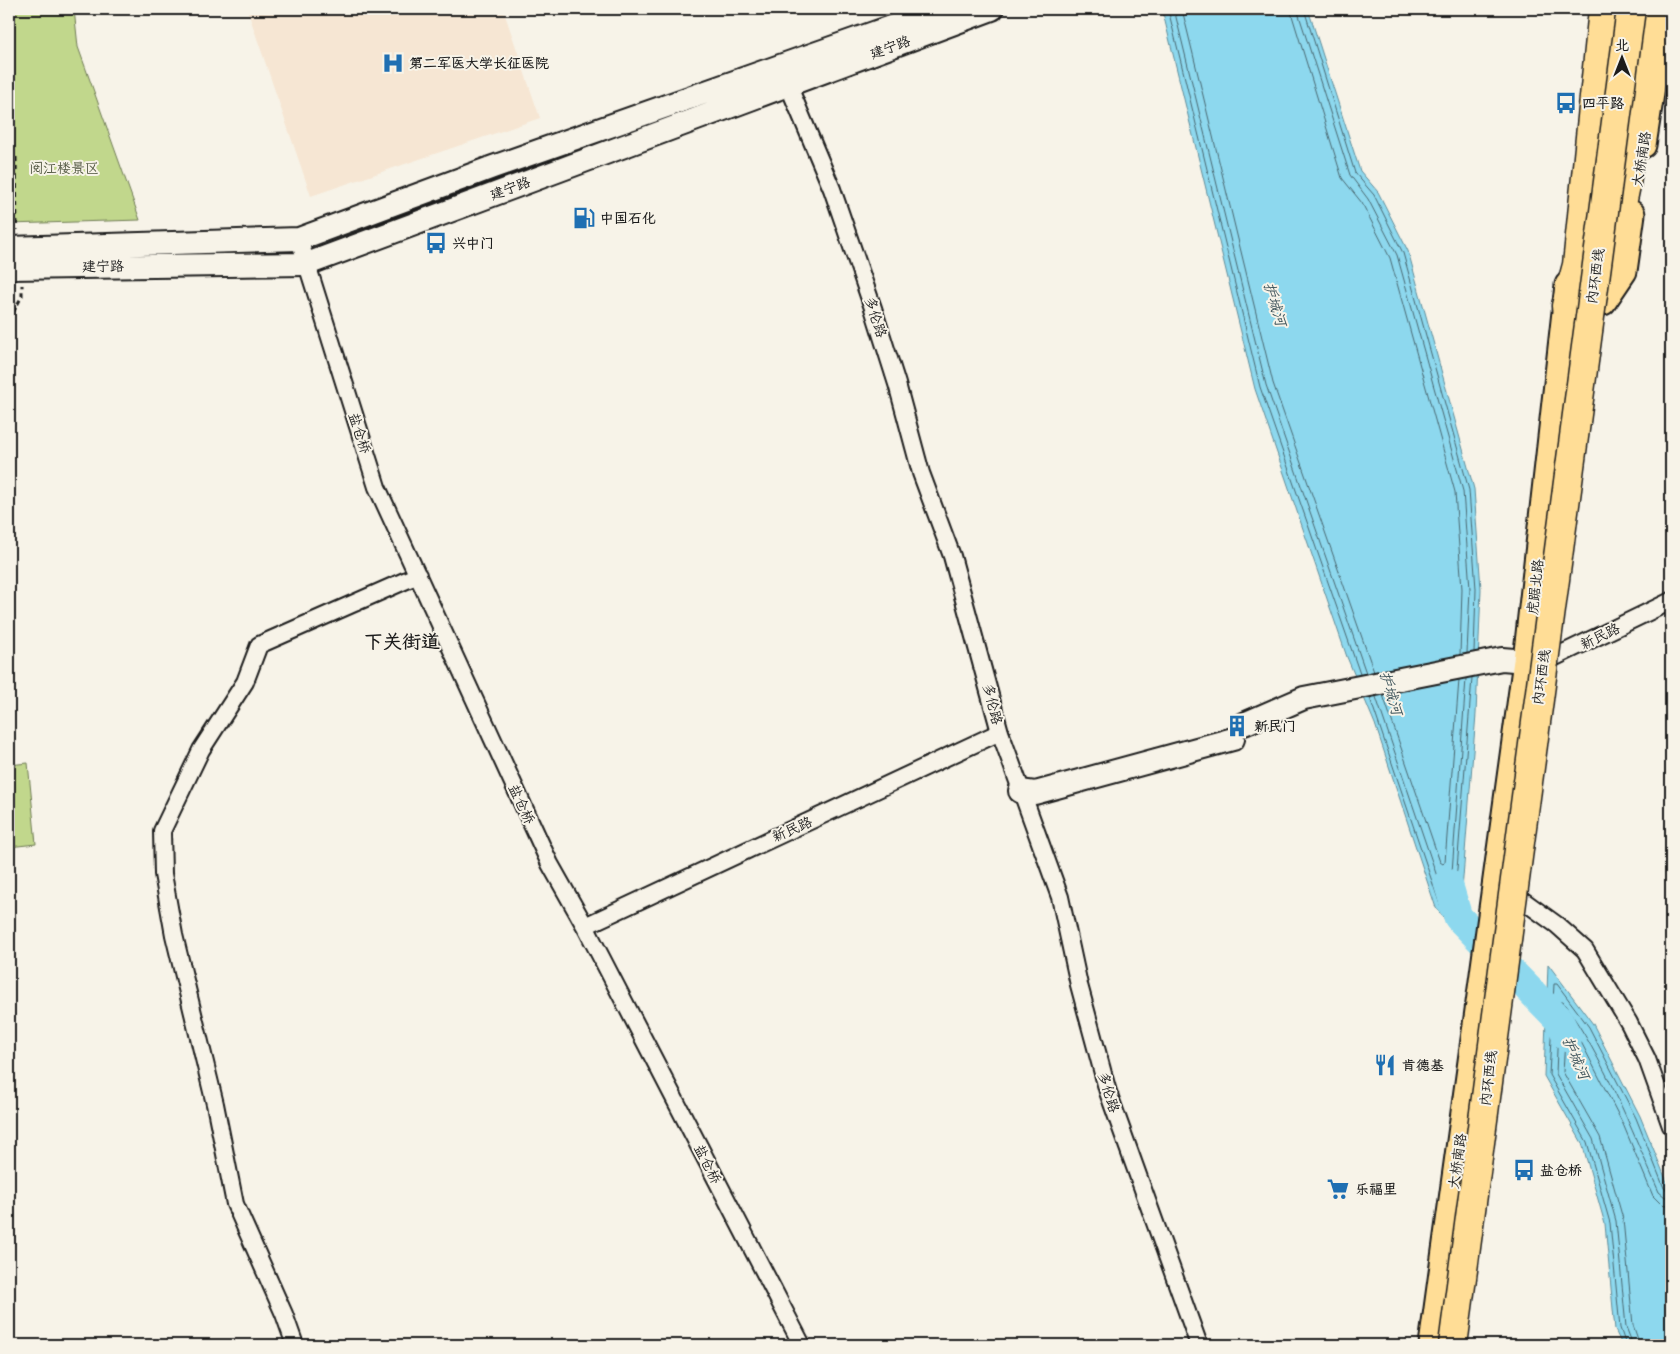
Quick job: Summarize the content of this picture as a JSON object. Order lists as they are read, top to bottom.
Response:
{
  "streets": {
    "highway": ["内环西线"],
    "main road": ["建宁路", "大桥南路", "虎踞北路"],
    "street": ["多伦路", "盐仓桥", "新民路"]
  },
  "crossings": [
    ["建宁路", "多伦路"],
    ["建宁路", "盐仓桥"],
    ["大桥南路", "虎踞北路"],
    ["多伦路", "新民路"],
    ["盐仓桥", "新民路"],
    ["虎踞北路", "新民路"]
  ],
  "districts": ["下关街道"],
  "water": ["护城河"],
  "parks": ["阅江楼景区"],
  "places": {
    "hospital": ["第二军医大学长征医院"],
    "bus stop": ["四平路", "兴中门", "盐仓桥"],
    "fuel station": ["中国石化"],
    "building": ["新民门"],
    "restaurant": ["肯德基"],
    "supermarket": ["乐福里"]
  },
  "north": "top"
}
